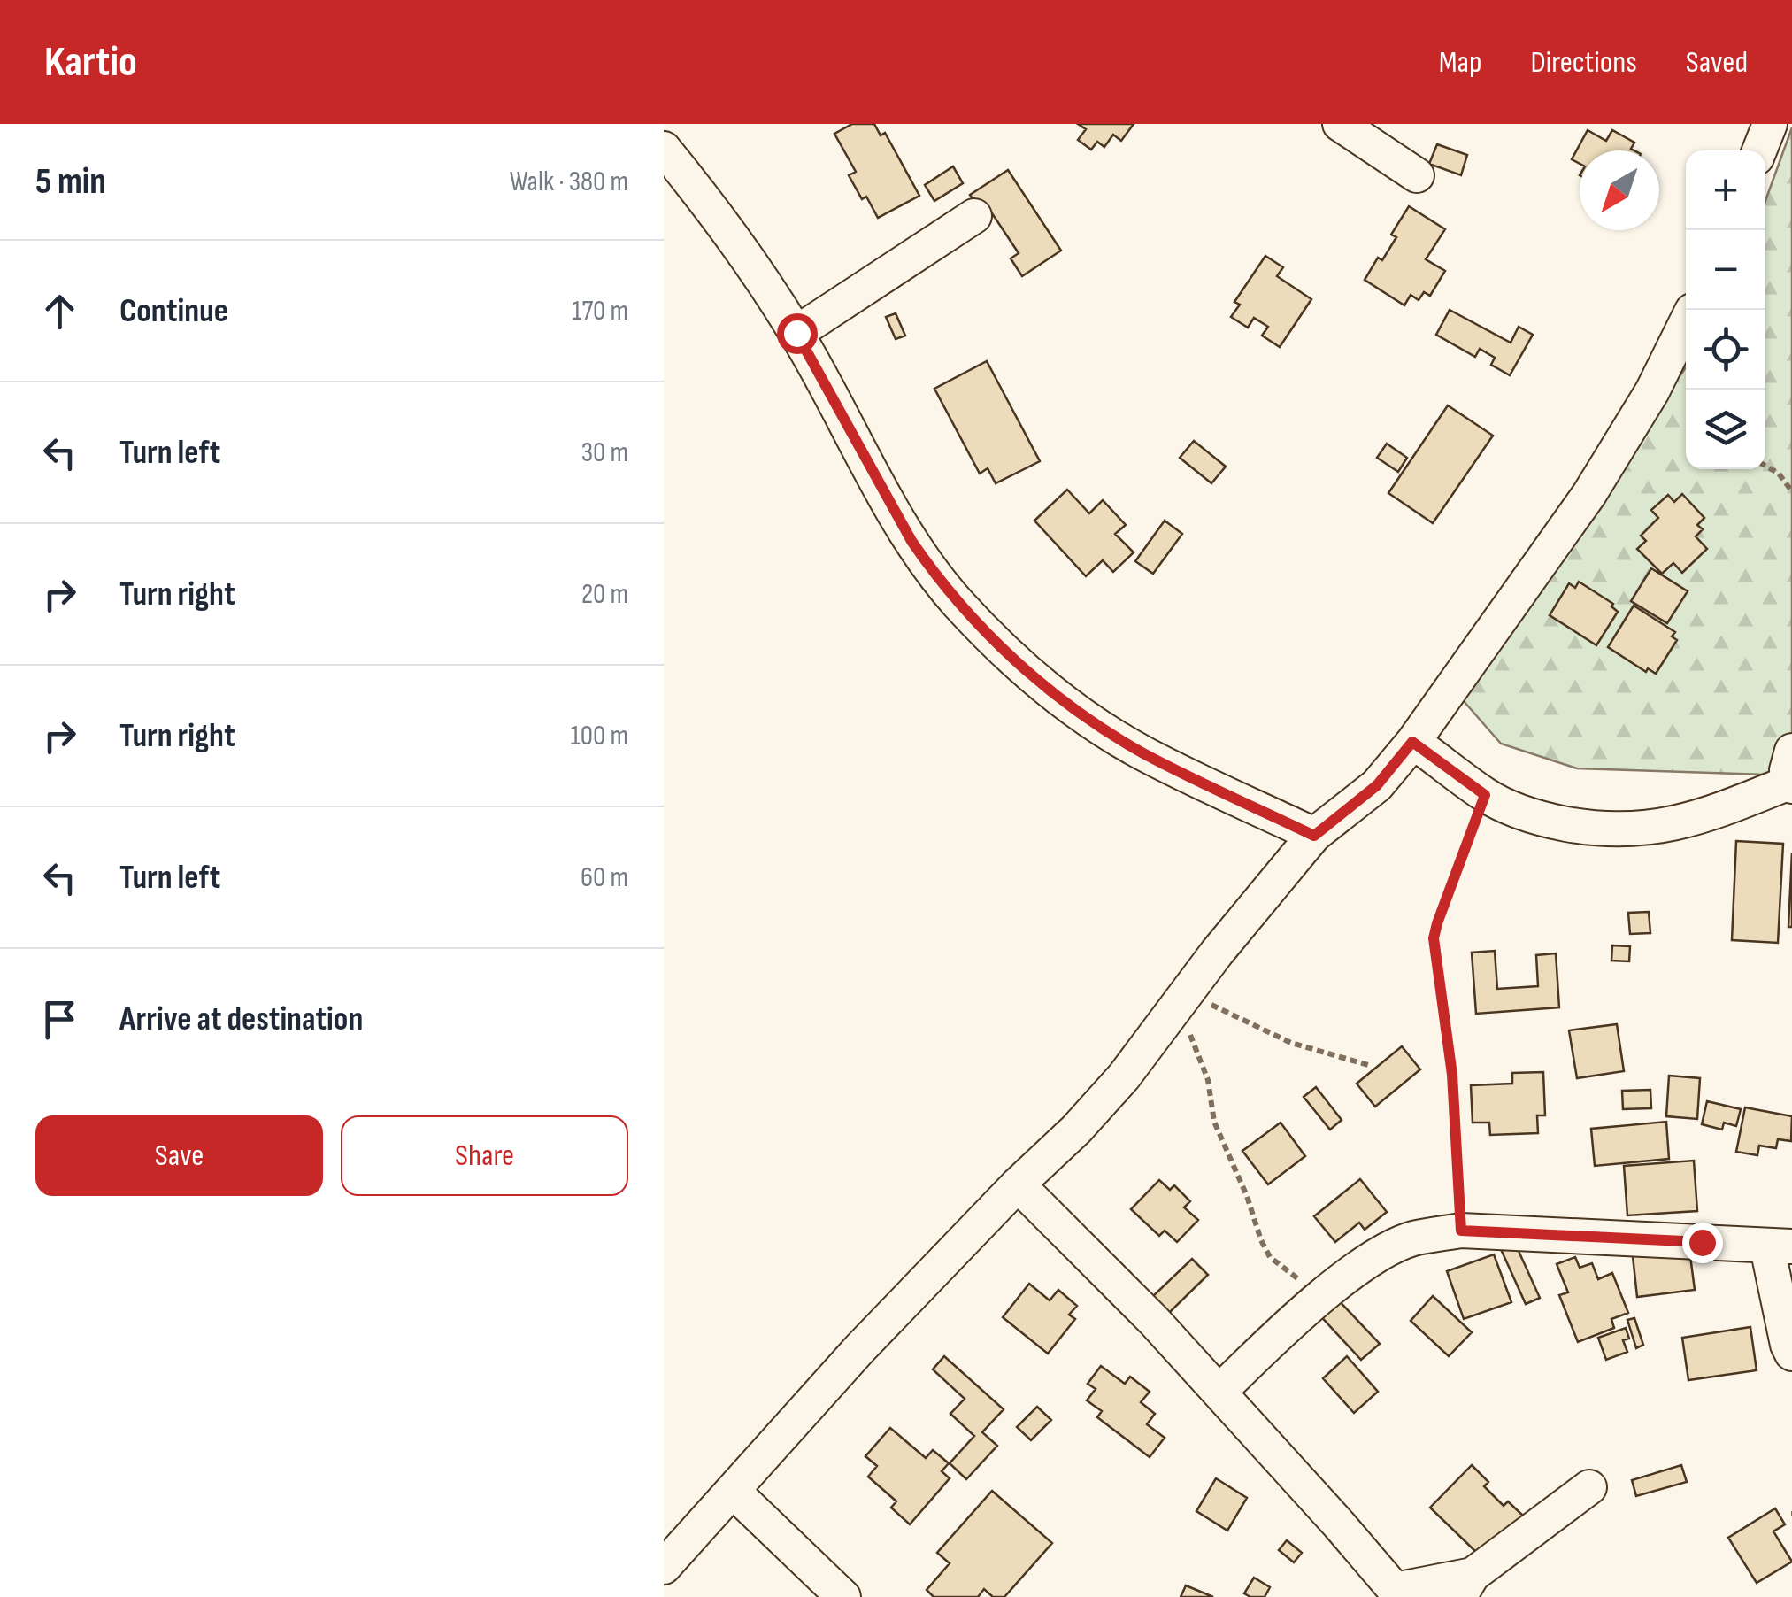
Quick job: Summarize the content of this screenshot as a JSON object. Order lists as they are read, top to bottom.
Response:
{
  "north": "bottom left",
  "page": {
    "header": "Kartio",
    "nav": ["Map", "Directions", "Saved"],
    "heading": ["5 min", "Walk · 380 m"],
    "map_buttons": ["+", "−"],
    "list": [
      ["Continue", "170 m"],
      ["Turn left", "30 m"],
      ["Turn right", "20 m"],
      ["Turn right", "100 m"],
      ["Turn left", "60 m"],
      "Arrive at destination"
    ],
    "buttons": ["Save", "Share"]
  }
}
